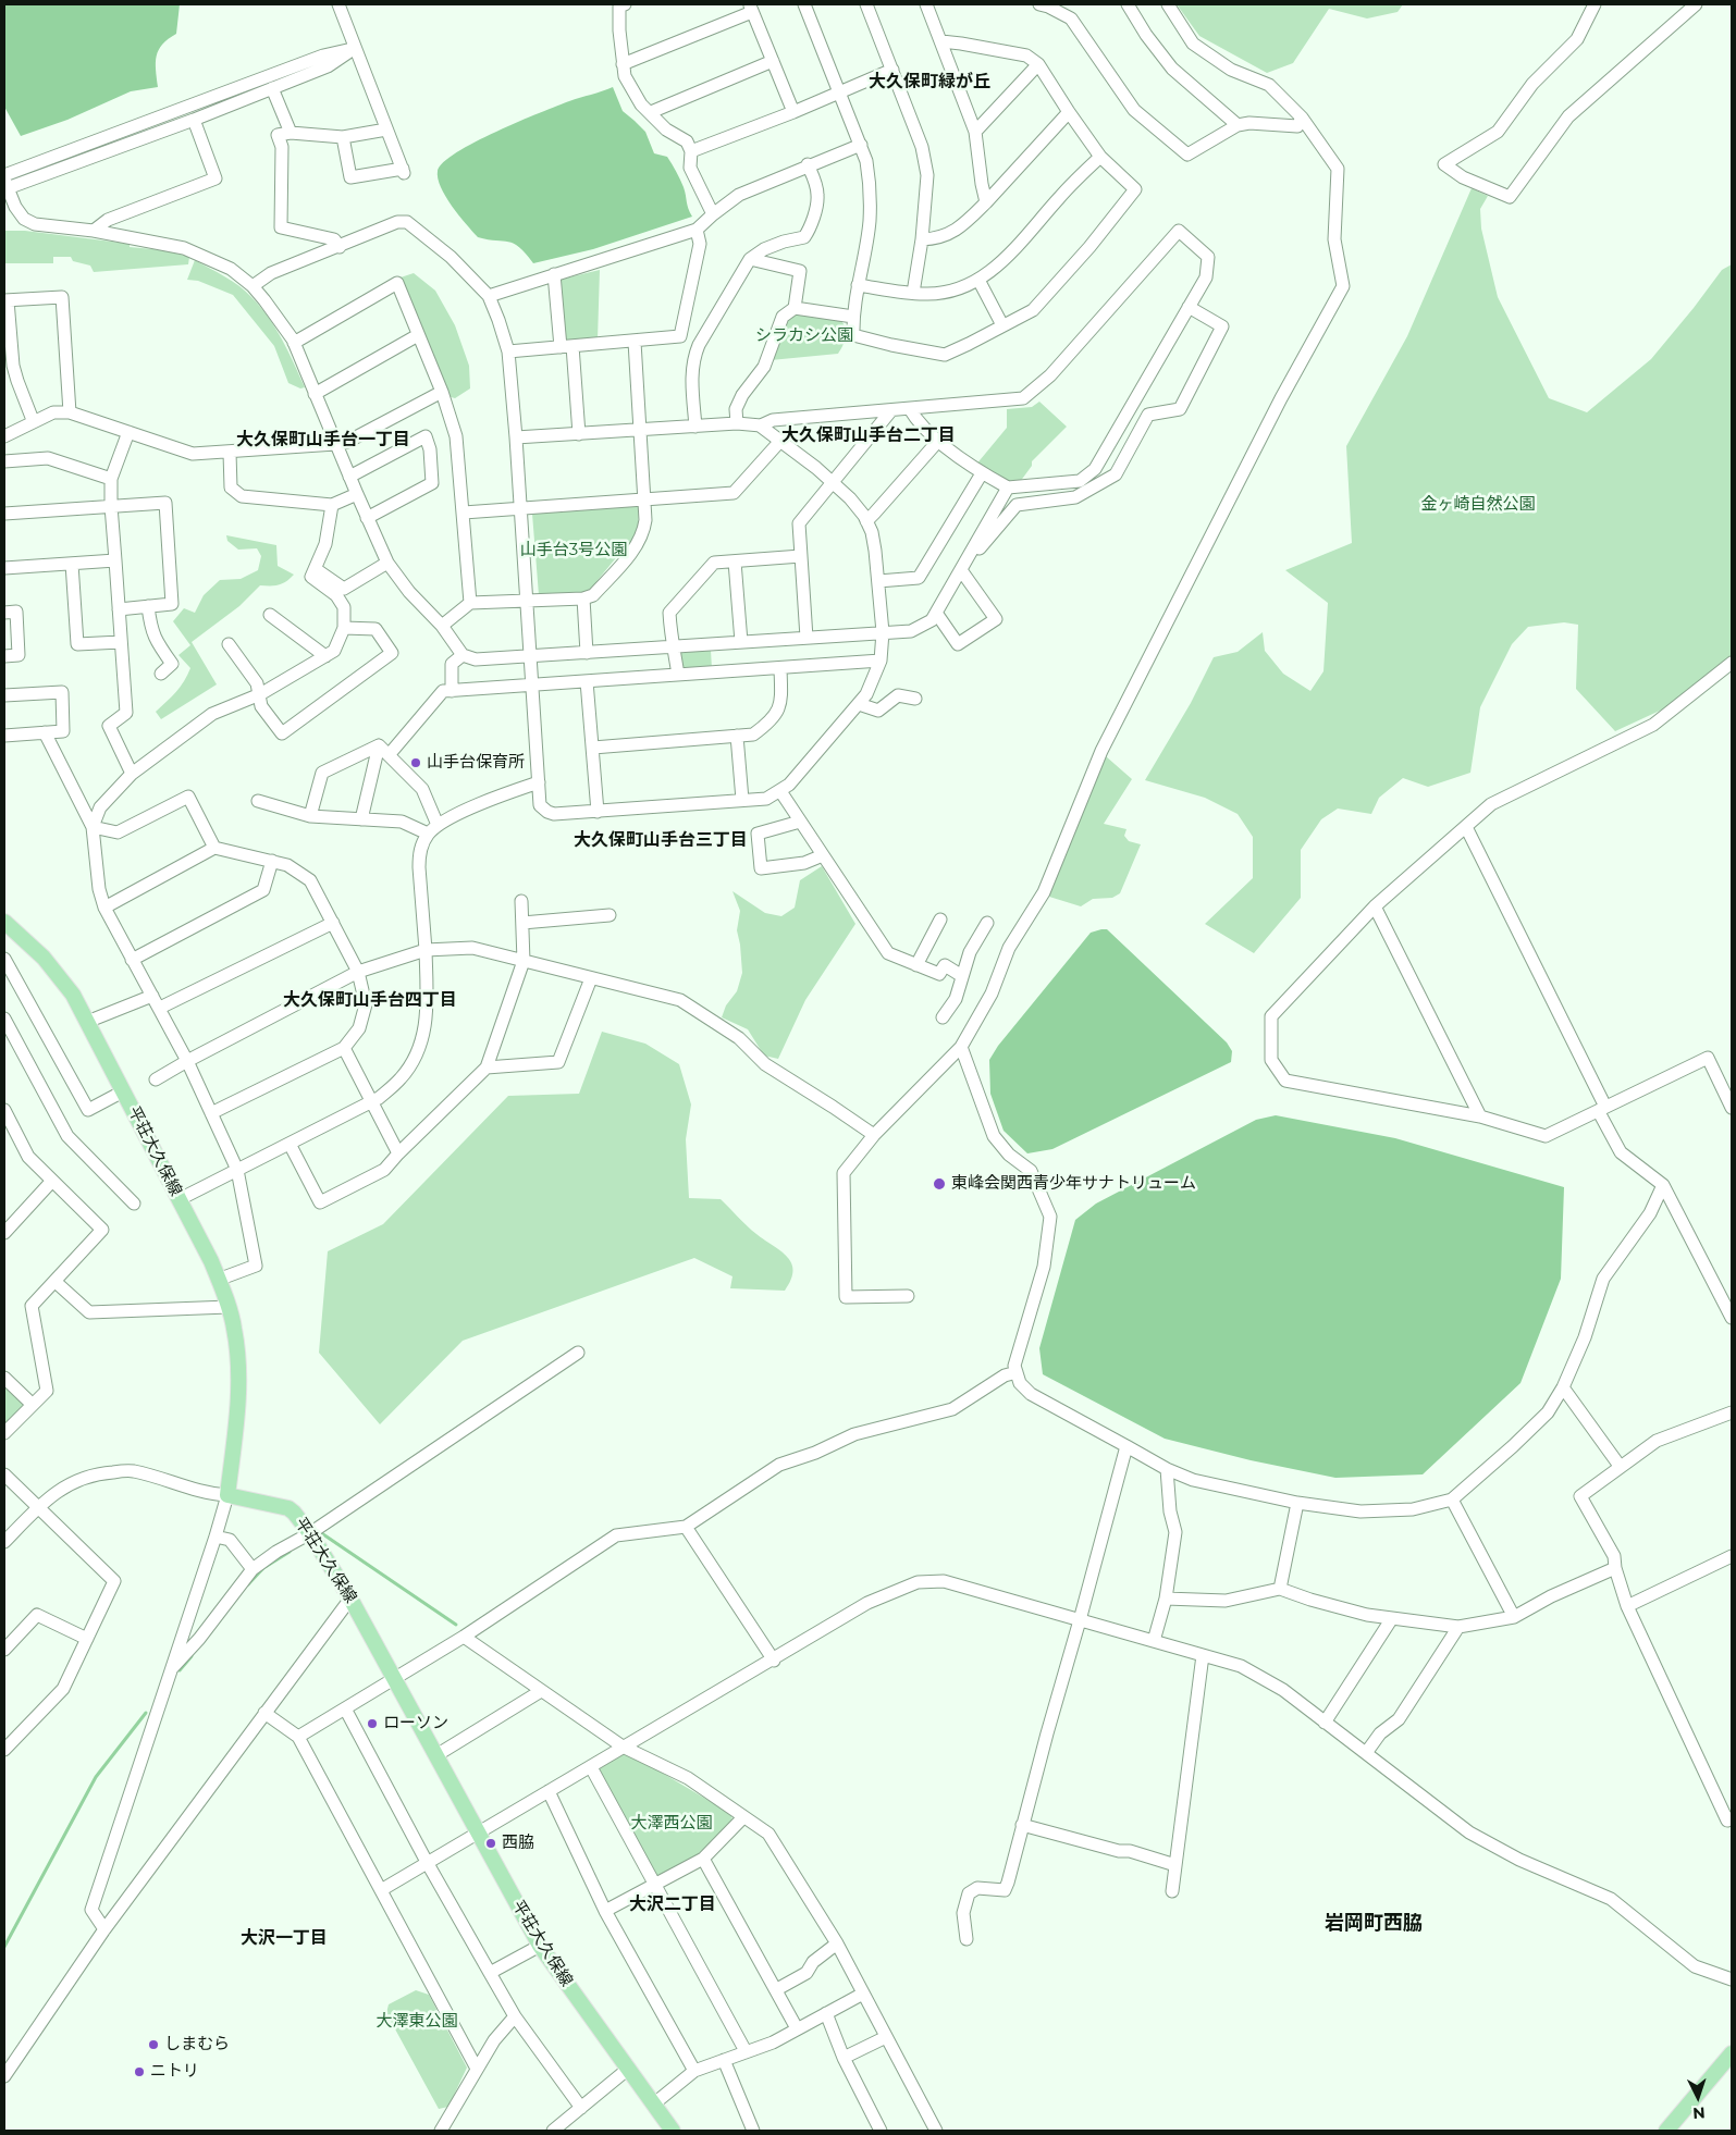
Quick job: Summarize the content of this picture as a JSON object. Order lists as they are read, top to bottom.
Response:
{
  "streets": {
    "main road": ["平荘大久保線"]
  },
  "districts": [
    "大久保町緑が丘",
    "大久保町山手台二丁目",
    "大久保町山手台一丁目",
    "大久保町山手台三丁目",
    "大久保町山手台四丁目",
    "大沢二丁目",
    "岩岡町西脇",
    "大沢一丁目"
  ],
  "parks": [
    "シラカシ公園",
    "金ヶ崎自然公園",
    "山手台3号公園",
    "大澤西公園",
    "大澤東公園"
  ],
  "places": [
    "山手台保育所",
    "東峰会関西青少年サナトリューム",
    "ローソン",
    "西脇",
    "しまむら",
    "ニトリ"
  ],
  "north": "bottom"
}
